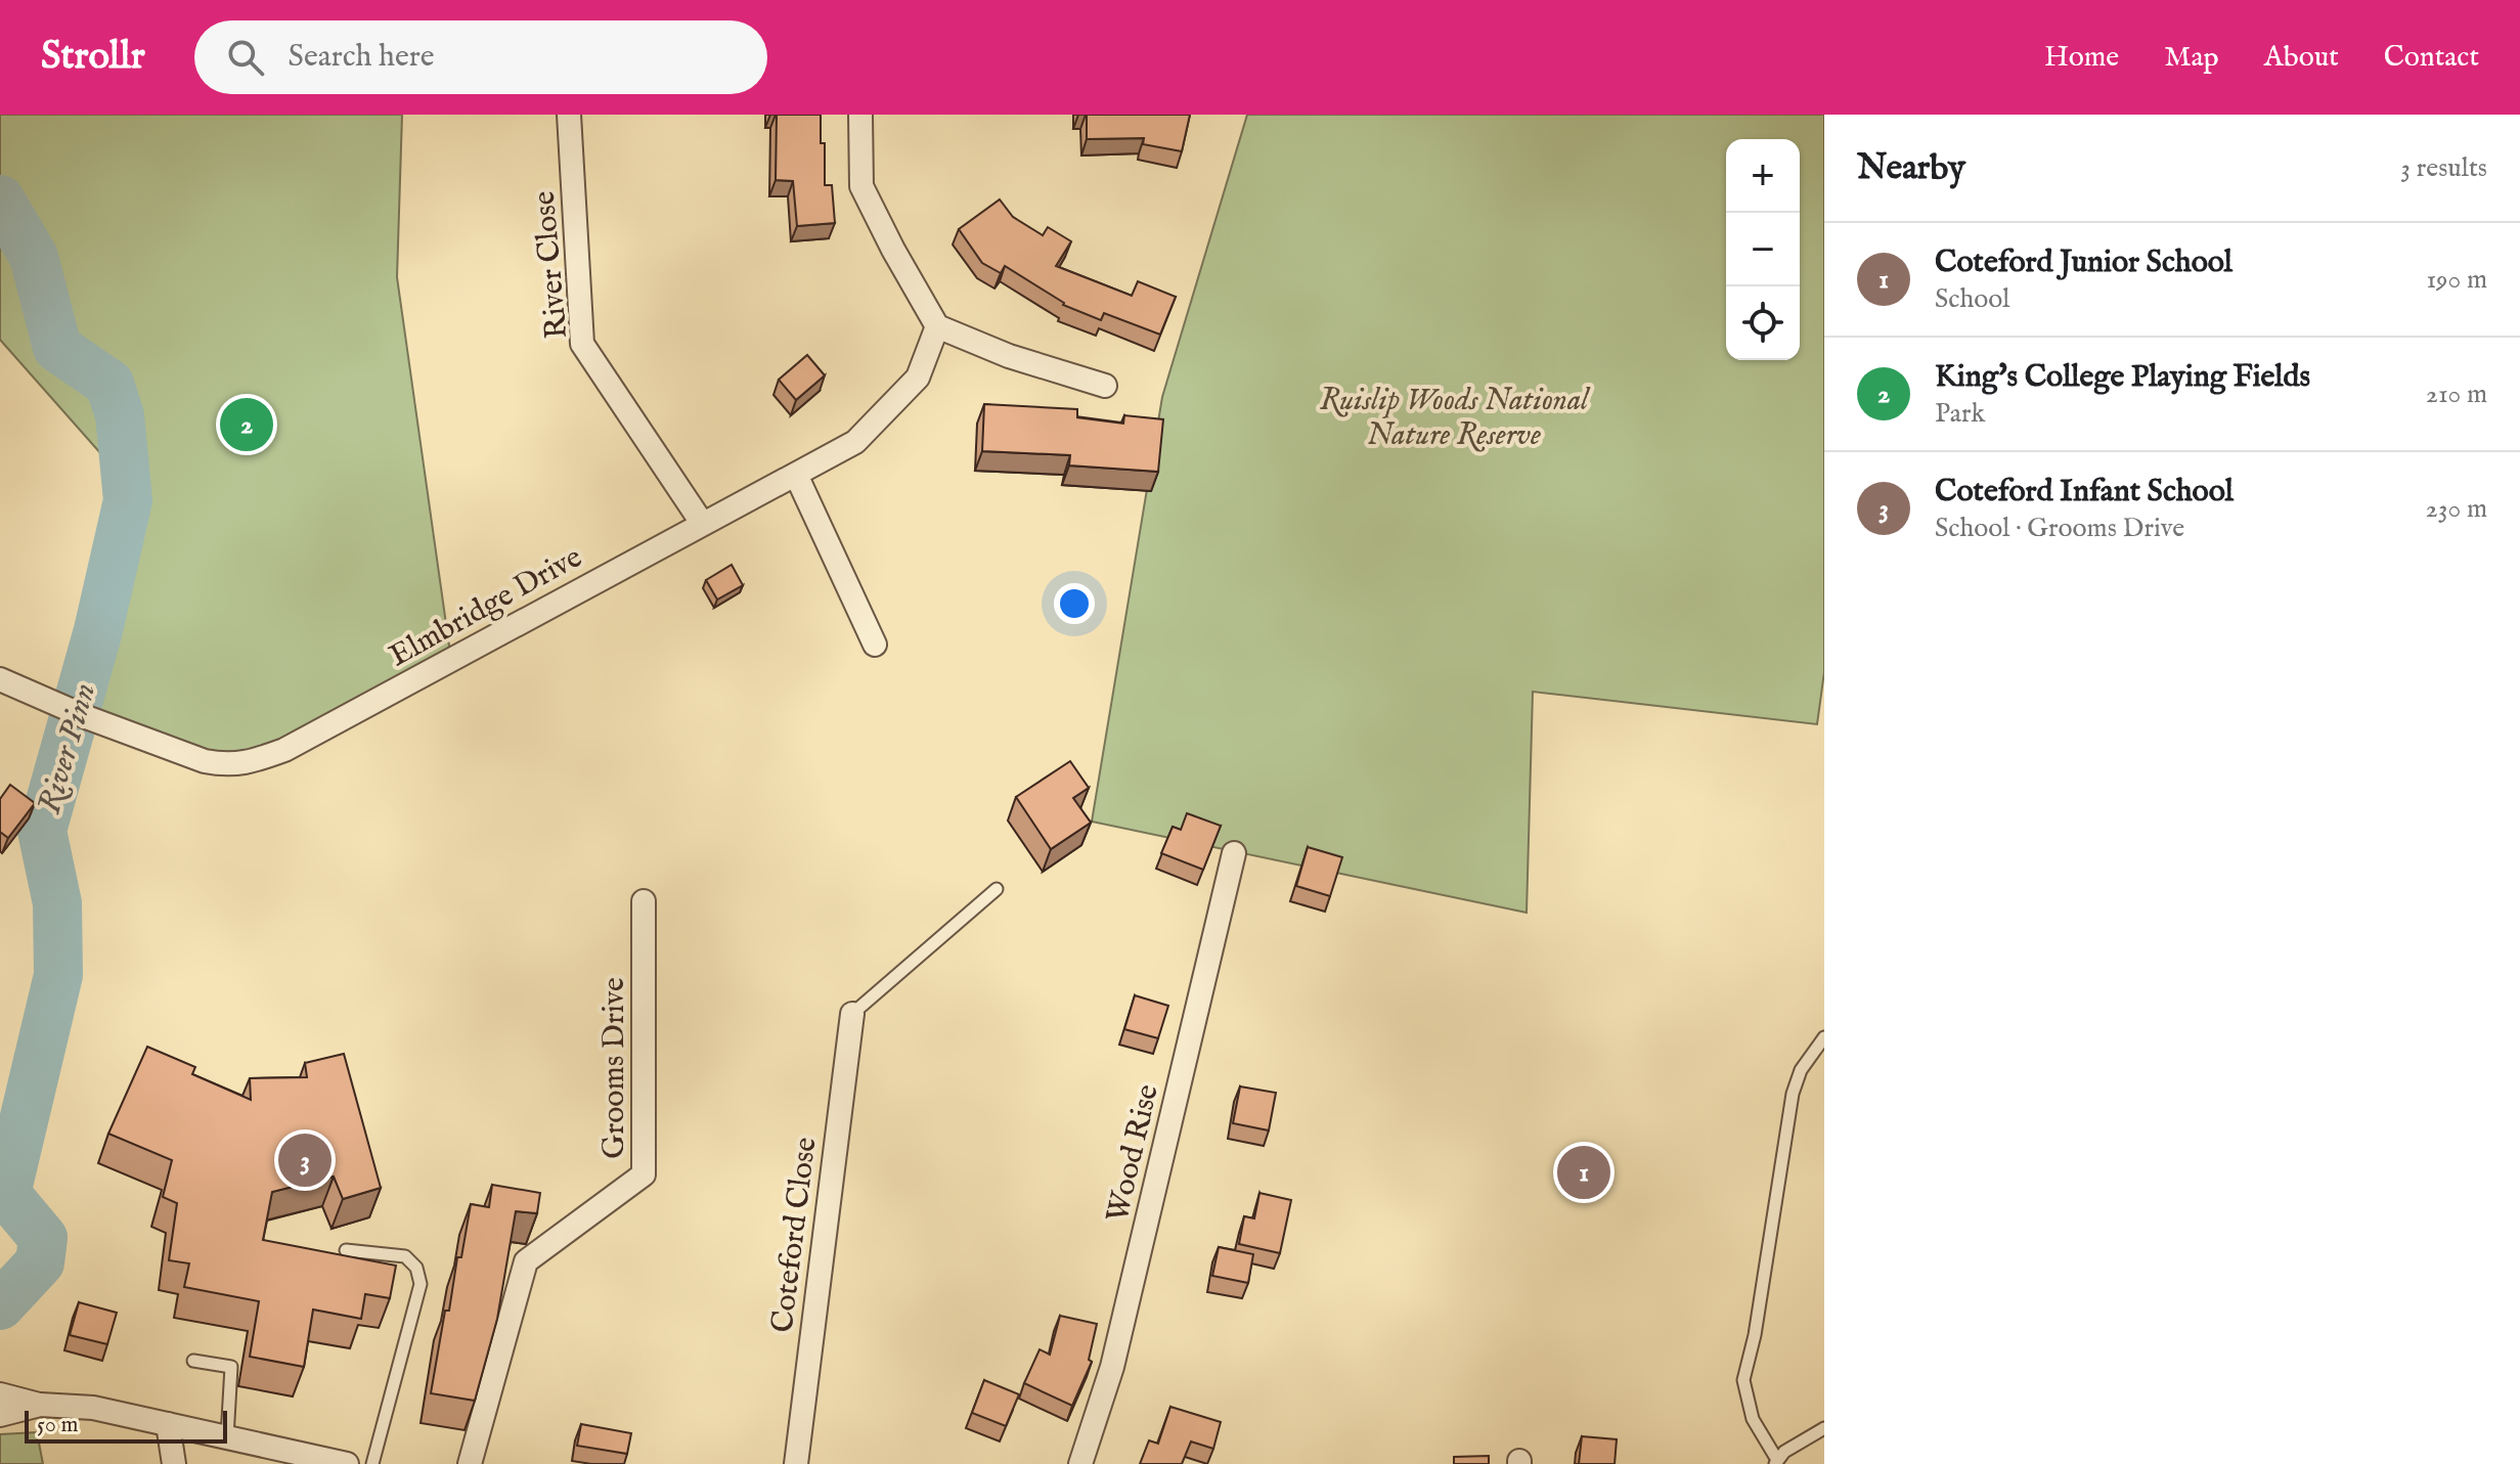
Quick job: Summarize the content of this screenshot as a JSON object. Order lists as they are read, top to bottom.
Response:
{
  "streets": {
    "street": [
      "River Close",
      "Elmbridge Drive",
      "Grooms Drive",
      "Wood Rise",
      "Coteford Close"
    ]
  },
  "crossings": [
    ["River Close", "Elmbridge Drive"]
  ],
  "water": ["River Pinn"],
  "parks": ["Ruislip Woods National Nature Reserve"],
  "scale_bar": "50 m",
  "page": {
    "header": "Strollr",
    "search": "Search here",
    "nav": [
      "Home",
      "Map",
      "About",
      "Contact"
    ],
    "heading": ["Nearby", "3 results"],
    "map_buttons": ["+", "−"],
    "list": [
      {
        "mark": "1",
        "name": "Coteford Junior School",
        "note": "School",
        "value": "190 m"
      },
      {
        "mark": "2",
        "name": "King's College Playing Fields",
        "note": "Park",
        "value": "210 m"
      },
      {
        "mark": "3",
        "name": "Coteford Infant School",
        "note": "School · Grooms Drive",
        "value": "230 m"
      }
    ],
    "pins": ["2", "3", "1"],
    "scale": "50 m"
  }
}
